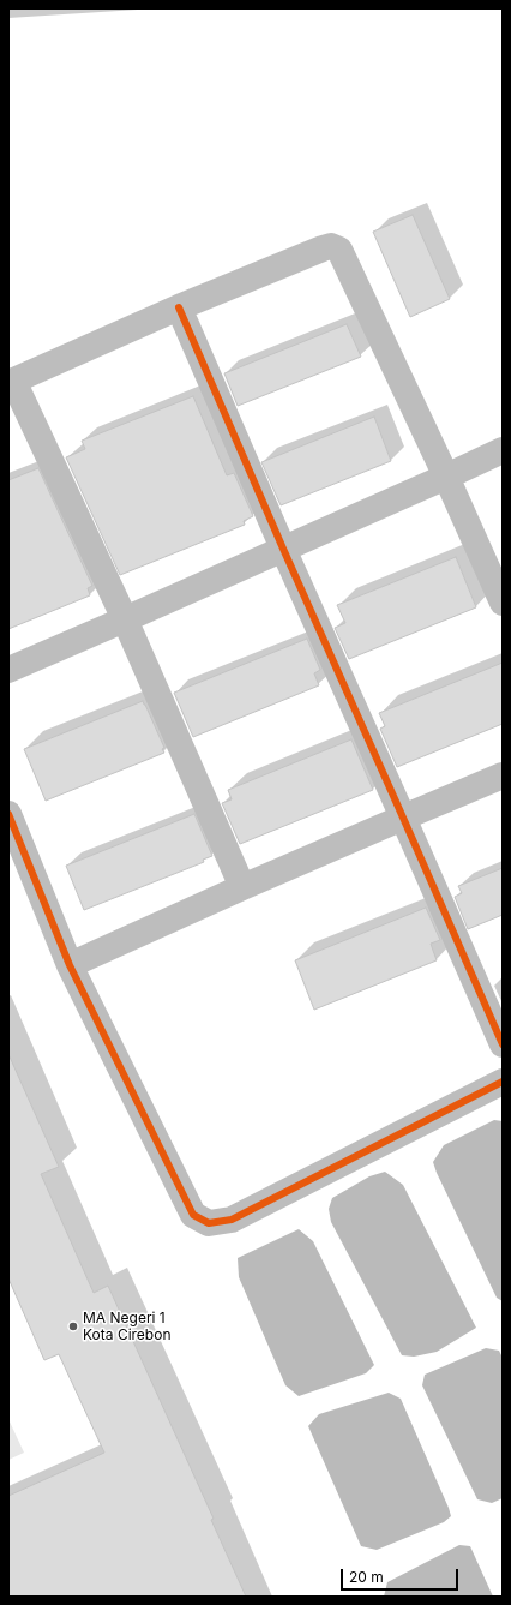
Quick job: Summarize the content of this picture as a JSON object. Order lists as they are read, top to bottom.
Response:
{
  "places": ["MA Negeri 1 Kota Cirebon"],
  "scale_bar": "20 m"
}
